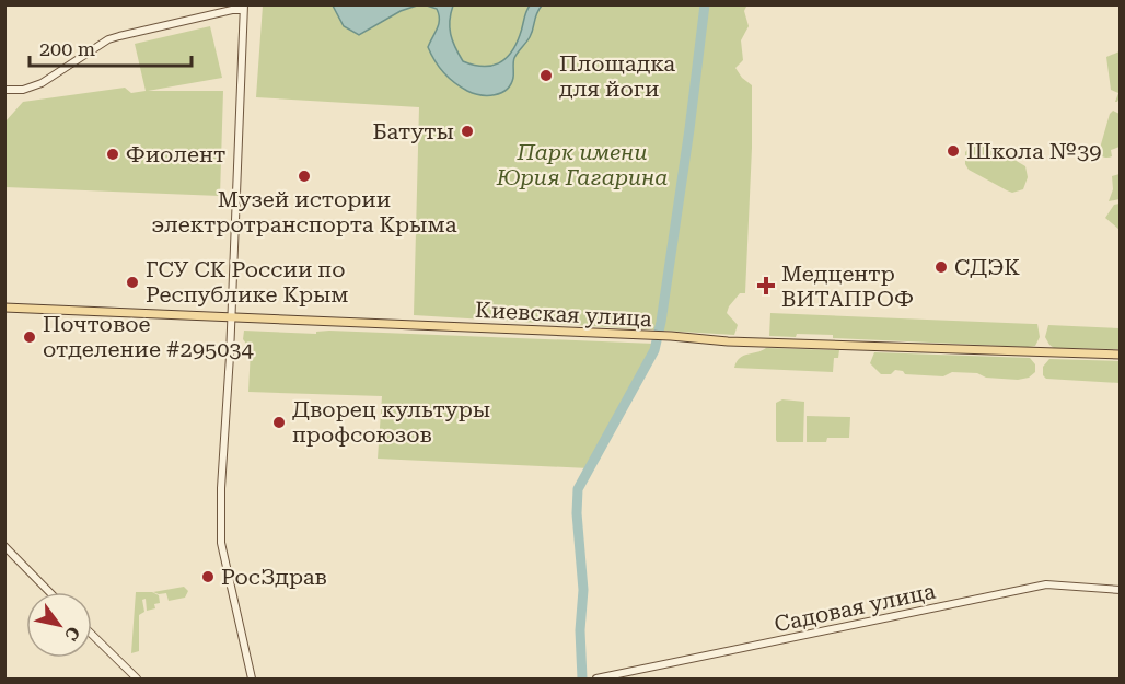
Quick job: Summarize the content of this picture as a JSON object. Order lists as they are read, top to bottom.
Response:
{
  "streets": {
    "main road": ["Киевская улица", "Садовая улица"]
  },
  "parks": ["Парк имени Юрия Гагарина"],
  "places": {
    "other": [
      "Площадка для йоги",
      "Батуты",
      "Школа №39",
      "Фиолент",
      "Музей истории электротранспорта Крыма",
      "СДЭК",
      "ГСУ СК России по Республике Крым",
      "Почтовое отделение #295034",
      "Дворец культуры профсоюзов",
      "РосЗдрав"
    ],
    "health": ["Медцентр ВИТАПРОФ"]
  },
  "scale_bar": "200 m",
  "north": "bottom right"
}
